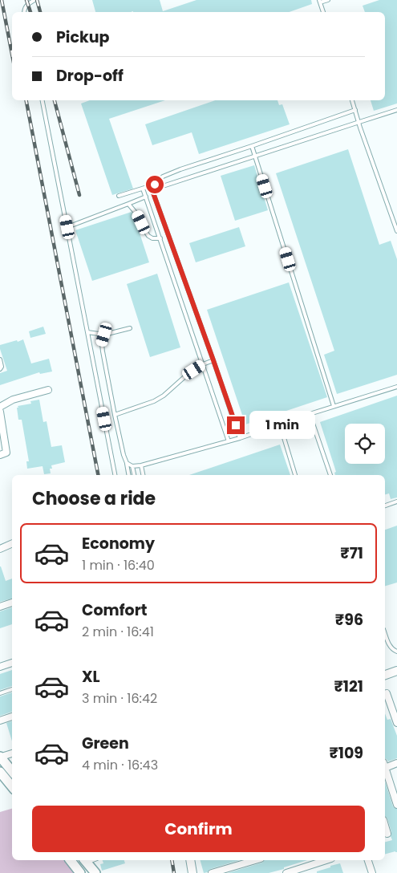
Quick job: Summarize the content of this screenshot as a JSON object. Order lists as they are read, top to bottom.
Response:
{
  "page": {
    "banner": ["Pickup", "Drop-off"],
    "bubble": "1 min",
    "heading": "Choose a ride",
    "list": [
      {
        "name": "Economy",
        "note": "1 min · 16:40",
        "value": "₹71"
      },
      {
        "name": "Comfort",
        "note": "2 min · 16:41",
        "value": "₹96"
      },
      {
        "name": "XL",
        "note": "3 min · 16:42",
        "value": "₹121"
      },
      {
        "name": "Green",
        "note": "4 min · 16:43",
        "value": "₹109"
      }
    ],
    "buttons": "Confirm"
  }
}
